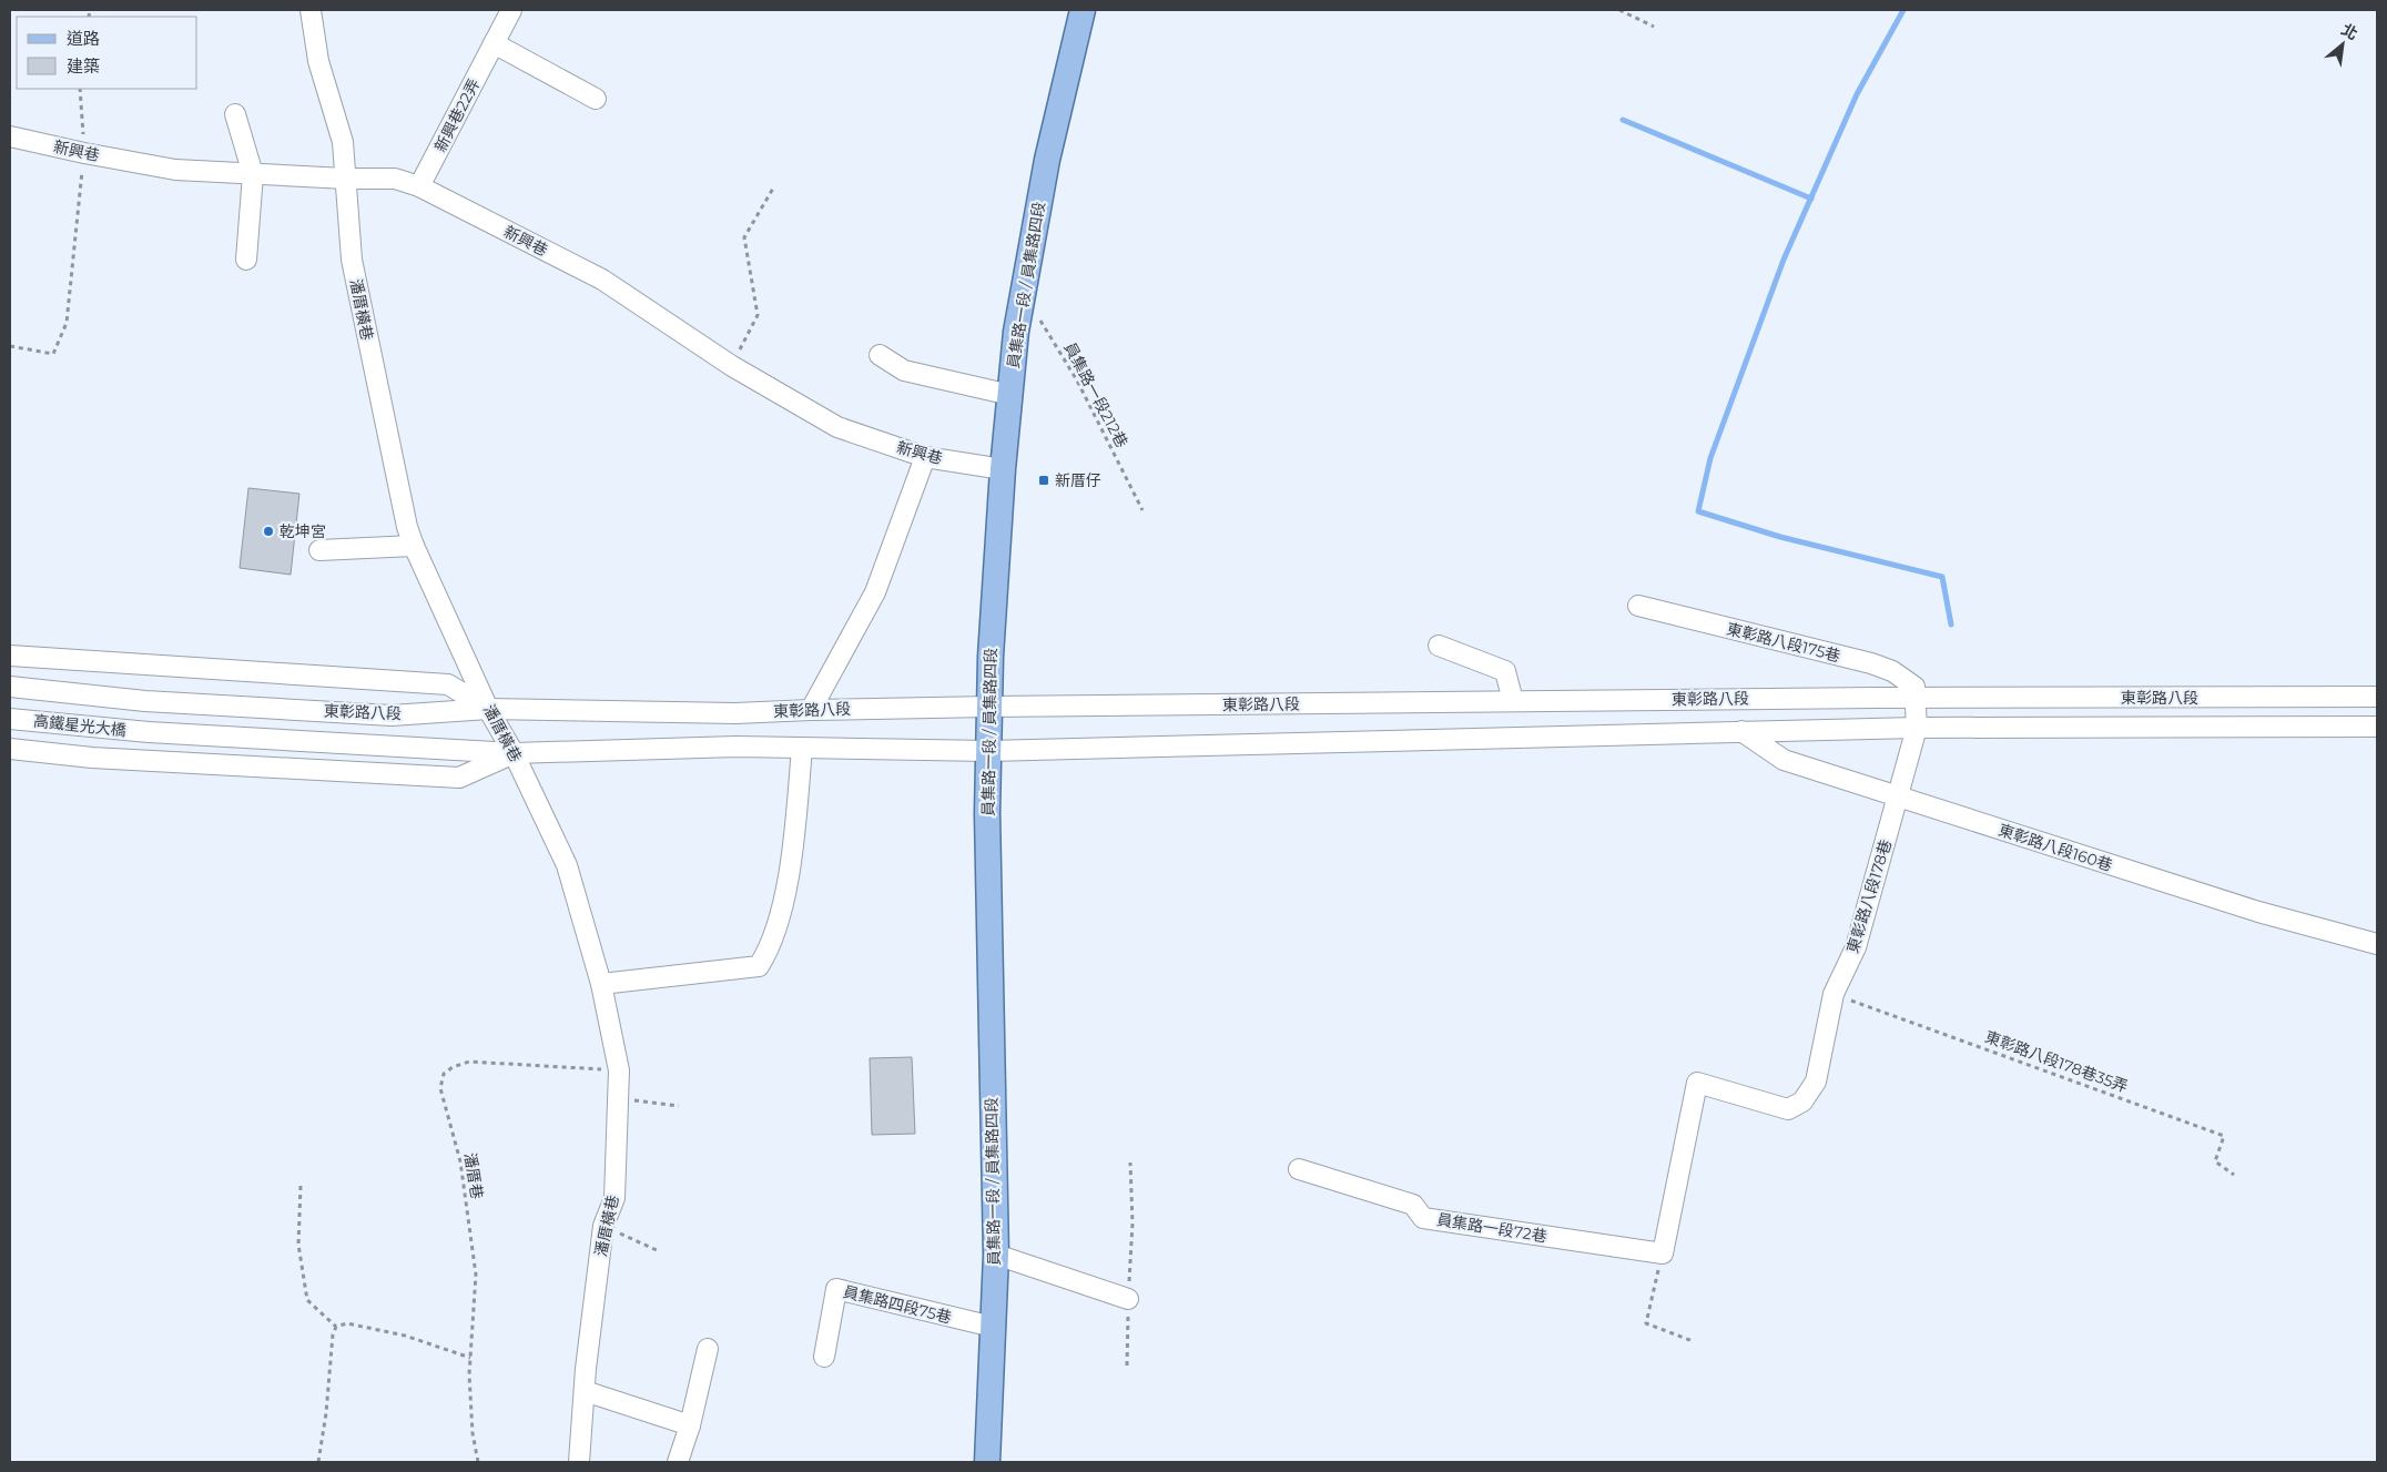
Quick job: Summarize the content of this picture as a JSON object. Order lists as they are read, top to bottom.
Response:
{
  "streets": {
    "main road": ["員集路一段 / 員集路四段"],
    "street": [
      "新興巷22弄",
      "新興巷",
      "潘厝橫巷",
      "東彰路八段175巷",
      "東彰路八段",
      "高鐵星光大橋",
      "東彰路八段160巷",
      "東彰路八段178巷",
      "員集路一段72巷",
      "員集路四段75巷"
    ],
    "path": ["員集路一段212巷", "東彰路八段178巷35弄", "潘厝巷"]
  },
  "crossings": [
    ["新興巷22弄", "新興巷"],
    ["新興巷", "員集路一段 / 員集路四段"],
    ["新興巷", "潘厝橫巷"],
    ["員集路一段 / 員集路四段", "員集路一段212巷"],
    ["員集路一段 / 員集路四段", "東彰路八段"],
    ["員集路一段 / 員集路四段", "員集路四段75巷"],
    ["潘厝橫巷", "東彰路八段"],
    ["潘厝橫巷", "潘厝巷"],
    ["東彰路八段175巷", "東彰路八段"],
    ["東彰路八段175巷", "東彰路八段178巷"],
    ["東彰路八段", "高鐵星光大橋"],
    ["東彰路八段", "東彰路八段160巷"],
    ["東彰路八段", "東彰路八段178巷"],
    ["東彰路八段160巷", "東彰路八段178巷"],
    ["東彰路八段178巷", "東彰路八段178巷35弄"],
    ["東彰路八段178巷", "員集路一段72巷"]
  ],
  "places": {
    "transit": ["新厝仔"],
    "other": ["乾坤宮"]
  },
  "legend": ["道路", "建築"],
  "north": "top right"
}
